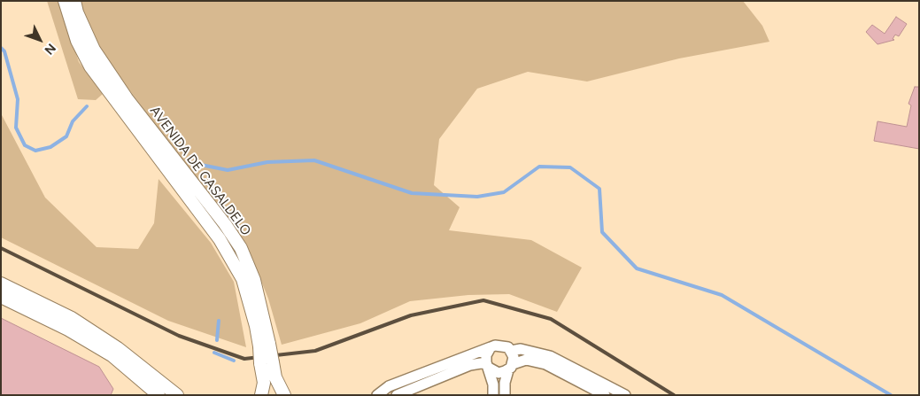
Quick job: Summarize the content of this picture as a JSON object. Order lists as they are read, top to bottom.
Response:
{
  "streets": {
    "street": ["AVENIDA DE CASALDELO"]
  },
  "north": "bottom right"
}
